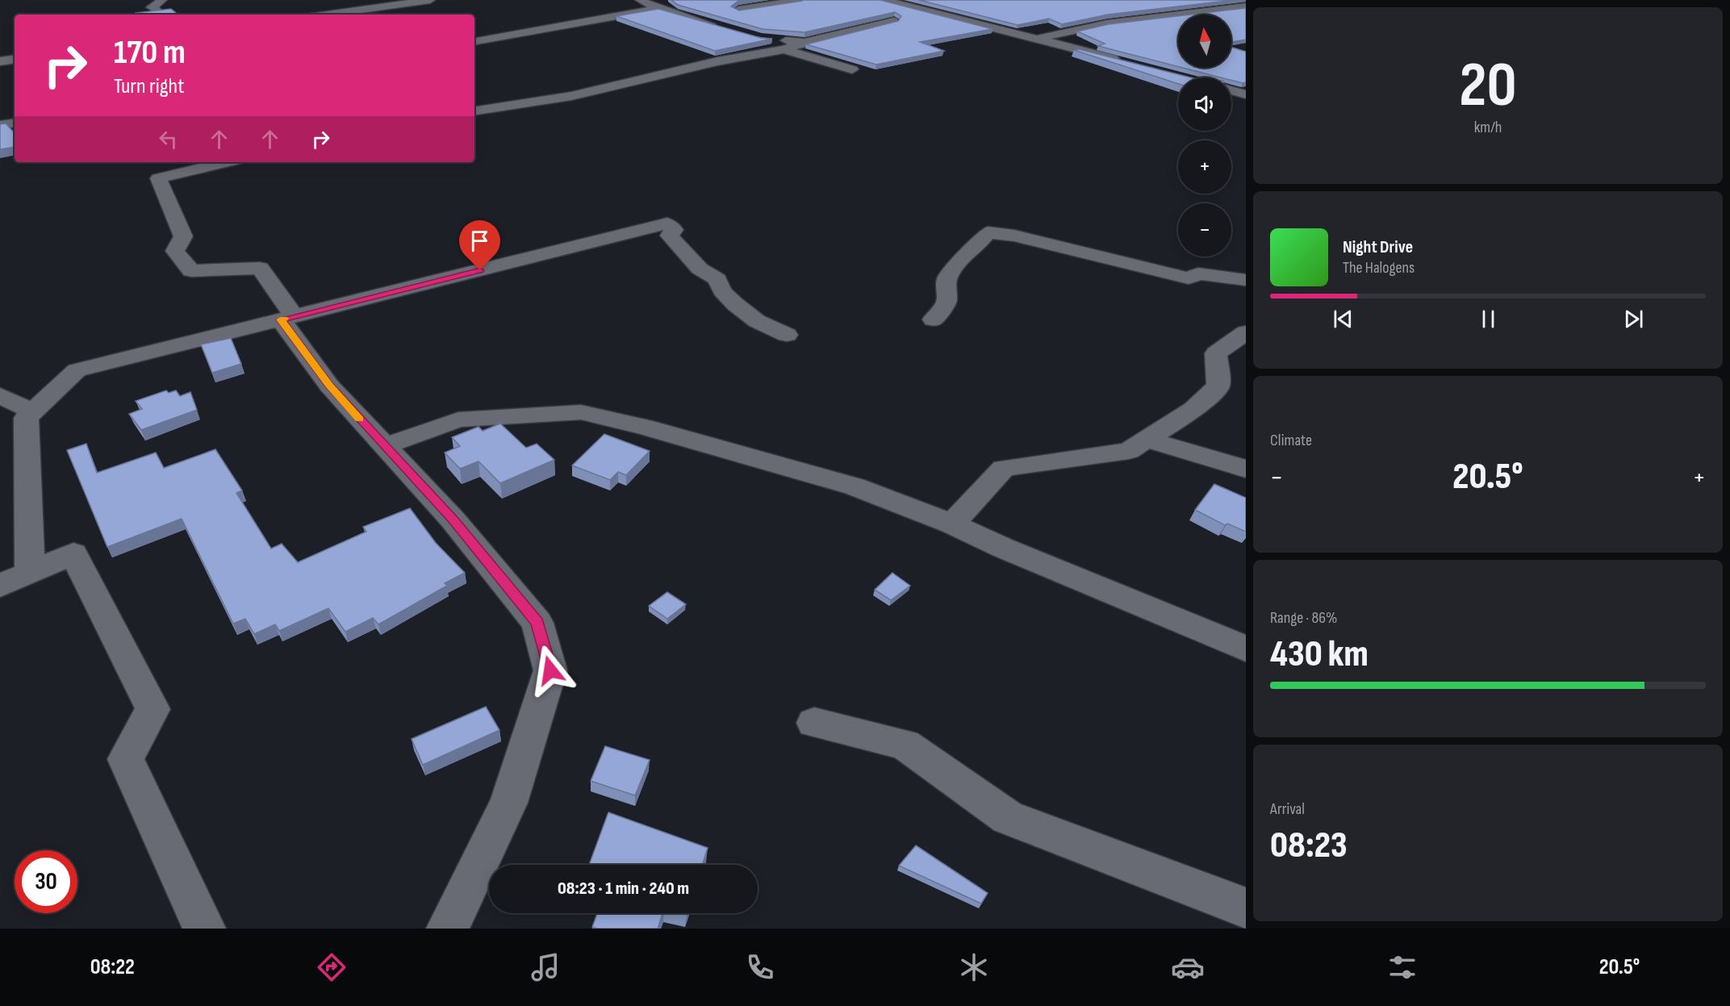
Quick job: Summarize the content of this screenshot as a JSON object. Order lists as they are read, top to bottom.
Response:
{
  "north": "top",
  "page": {
    "tile": [
      ["20", "km/h"],
      "Climate",
      ["Range · 86%", "430 km"],
      ["Arrival", "08:23"]
    ],
    "map_buttons": ["+", "−"],
    "turn": ["170 m", "Turn right"],
    "song": ["Night Drive", "The Halogens"],
    "heat": ["−", "20.5°", "+"],
    "limit": "30",
    "trip": "08:23 · 1 min · 240 m",
    "tabs": ["08:22", "20.5°"]
  }
}
